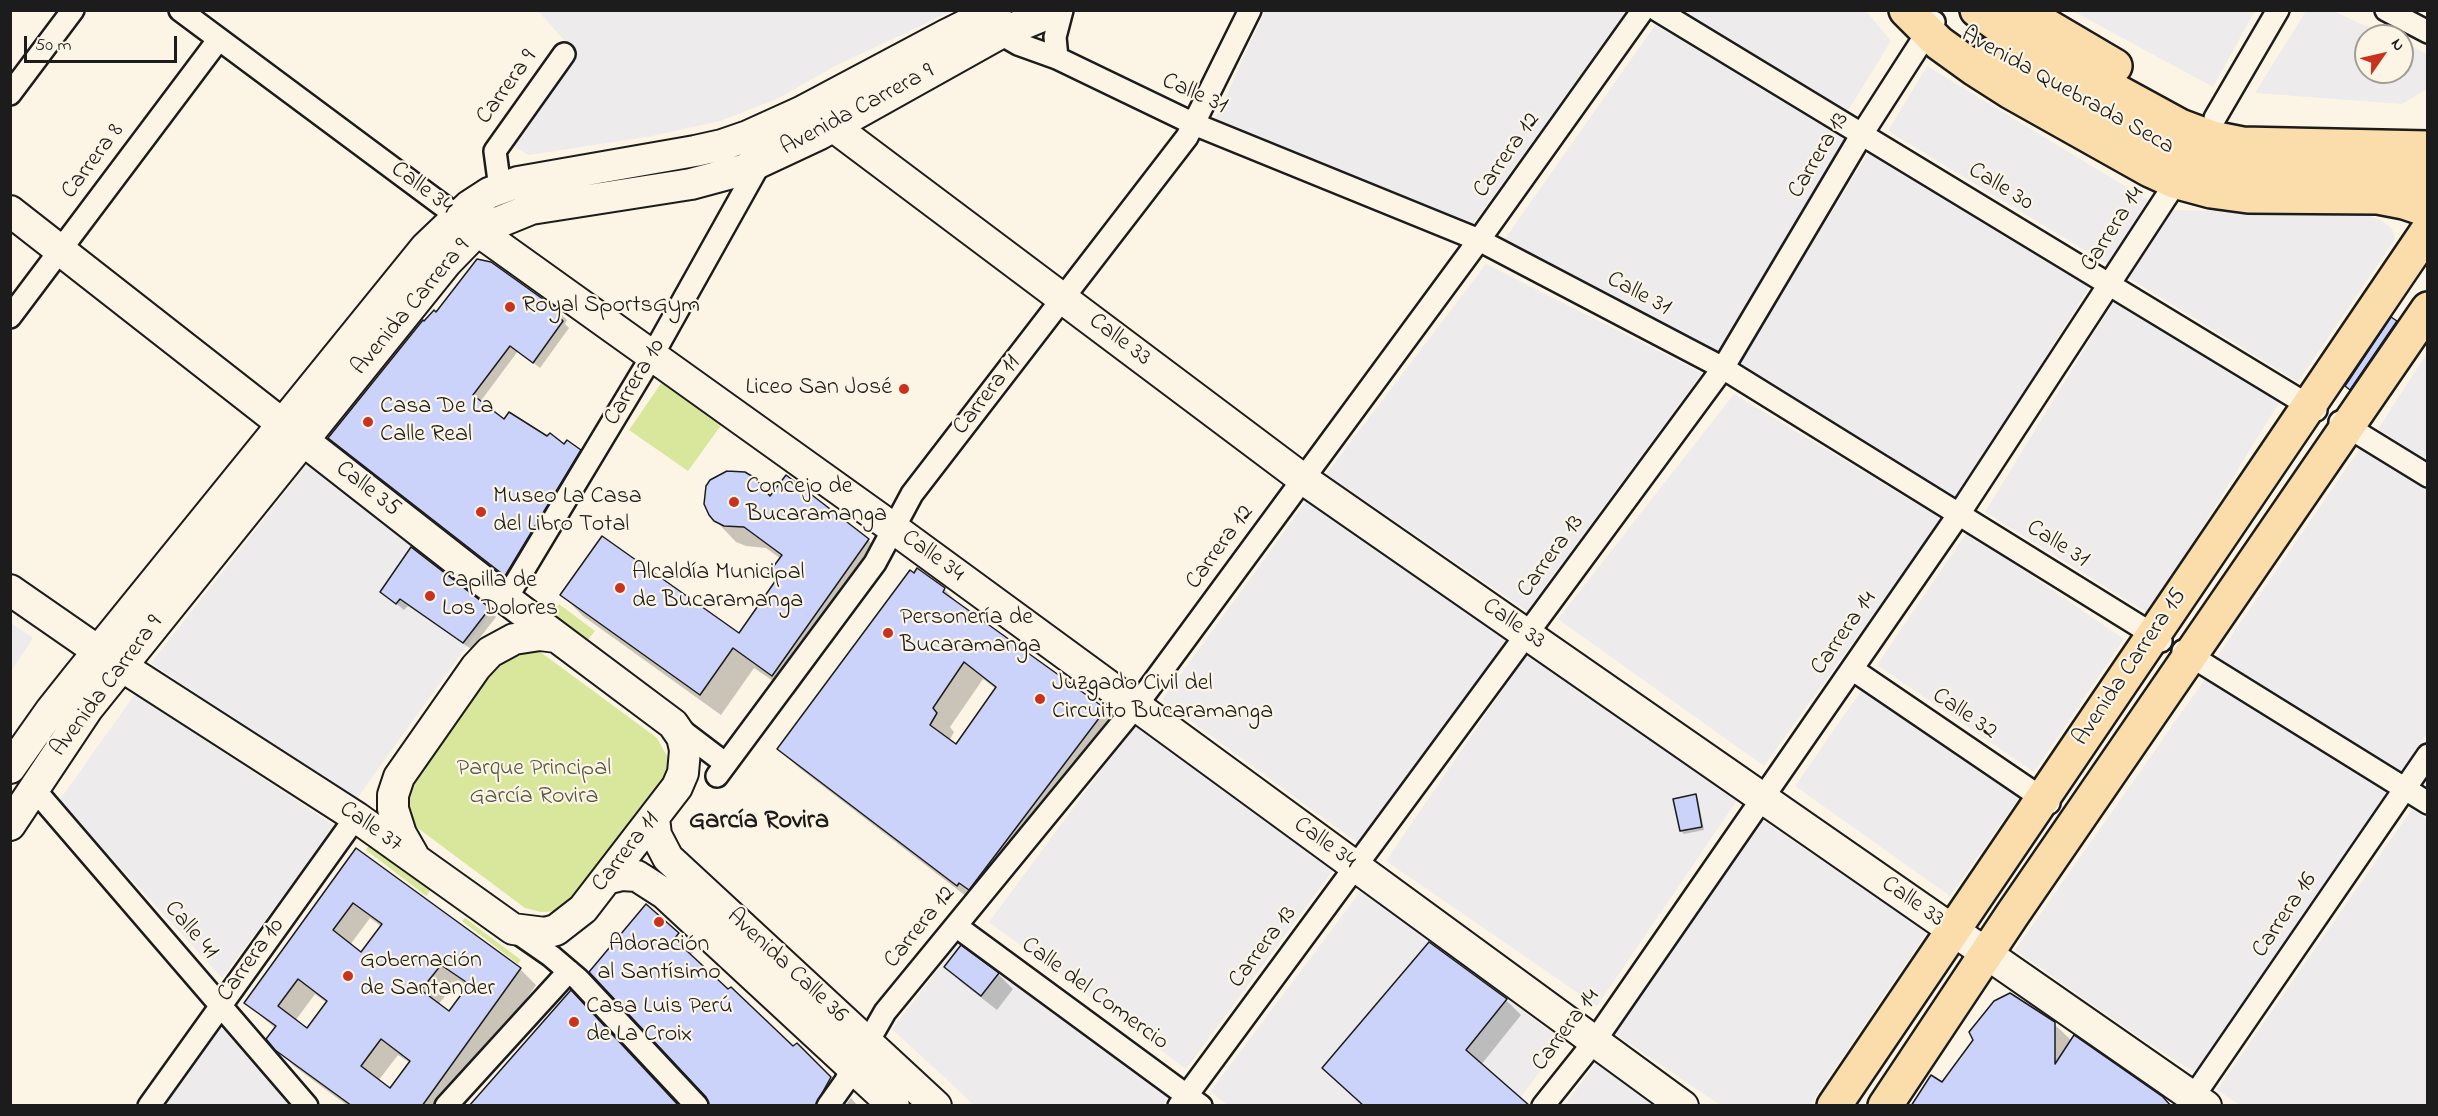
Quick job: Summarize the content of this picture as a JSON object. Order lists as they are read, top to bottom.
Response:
{
  "streets": {
    "main road": ["Avenida Quebrada Seca", "Avenida Carrera 15"],
    "street": [
      "Carrera 9",
      "Calle 31",
      "Avenida Carrera 9",
      "Carrera 12",
      "Carrera 13",
      "Carrera 8",
      "Calle 30",
      "Calle 34",
      "Carrera 14",
      "Calle 33",
      "Carrera 10",
      "Carrera 11",
      "Calle 35",
      "Calle 32",
      "Calle 37",
      "Carrera 16",
      "Calle 41",
      "Avenida Calle 36",
      "Calle del Comercio"
    ]
  },
  "crossings": [
    ["Carrera 9", "Avenida Carrera 9"],
    ["Avenida Quebrada Seca", "Carrera 13"],
    ["Calle 31", "Avenida Carrera 9"],
    ["Calle 31", "Carrera 12"],
    ["Calle 31", "Carrera 13"],
    ["Calle 31", "Carrera 14"],
    ["Calle 31", "Carrera 11"],
    ["Calle 31", "Avenida Carrera 15"],
    ["Avenida Carrera 9", "Calle 34"],
    ["Avenida Carrera 9", "Calle 33"],
    ["Avenida Carrera 9", "Carrera 10"],
    ["Avenida Carrera 9", "Calle 35"],
    ["Avenida Carrera 9", "Calle 37"],
    ["Avenida Carrera 9", "Calle 41"],
    ["Carrera 12", "Calle 34"],
    ["Carrera 12", "Calle 33"],
    ["Carrera 12", "Avenida Calle 36"],
    ["Carrera 12", "Calle del Comercio"],
    ["Carrera 13", "Calle 30"],
    ["Carrera 13", "Calle 34"],
    ["Carrera 13", "Calle 33"],
    ["Carrera 13", "Calle del Comercio"],
    ["Carrera 8", "Calle 34"],
    ["Carrera 8", "Calle 35"],
    ["Calle 30", "Carrera 14"],
    ["Calle 30", "Avenida Carrera 15"],
    ["Calle 34", "Carrera 14"],
    ["Calle 34", "Carrera 10"],
    ["Calle 34", "Carrera 11"],
    ["Carrera 14", "Calle 33"],
    ["Carrera 14", "Calle 32"],
    ["Calle 33", "Carrera 11"],
    ["Calle 33", "Avenida Carrera 15"],
    ["Calle 33", "Carrera 16"],
    ["Carrera 10", "Calle 35"],
    ["Carrera 10", "Calle 37"],
    ["Carrera 10", "Calle 41"],
    ["Carrera 11", "Calle 35"],
    ["Carrera 11", "Calle 37"],
    ["Carrera 11", "Avenida Calle 36"],
    ["Avenida Carrera 15", "Calle 32"]
  ],
  "districts": ["García Rovira"],
  "parks": ["Parque Principal García Rovira"],
  "places": [
    "Royal SportsGym",
    "Liceo San José",
    "Casa De La Calle Real",
    "Concejo de Bucaramanga",
    "Museo La Casa del Libro Total",
    "Alcaldía Municipal de Bucaramanga",
    "Capilla de Los Dolores",
    "Personería de Bucaramanga",
    "Juzgado Civil del Circuito Bucaramanga",
    "Adoración al Santísimo",
    "Gobernación de Santander",
    "Casa Luis Perú de La Croix"
  ],
  "scale_bar": "50 m",
  "north": "top right"
}
